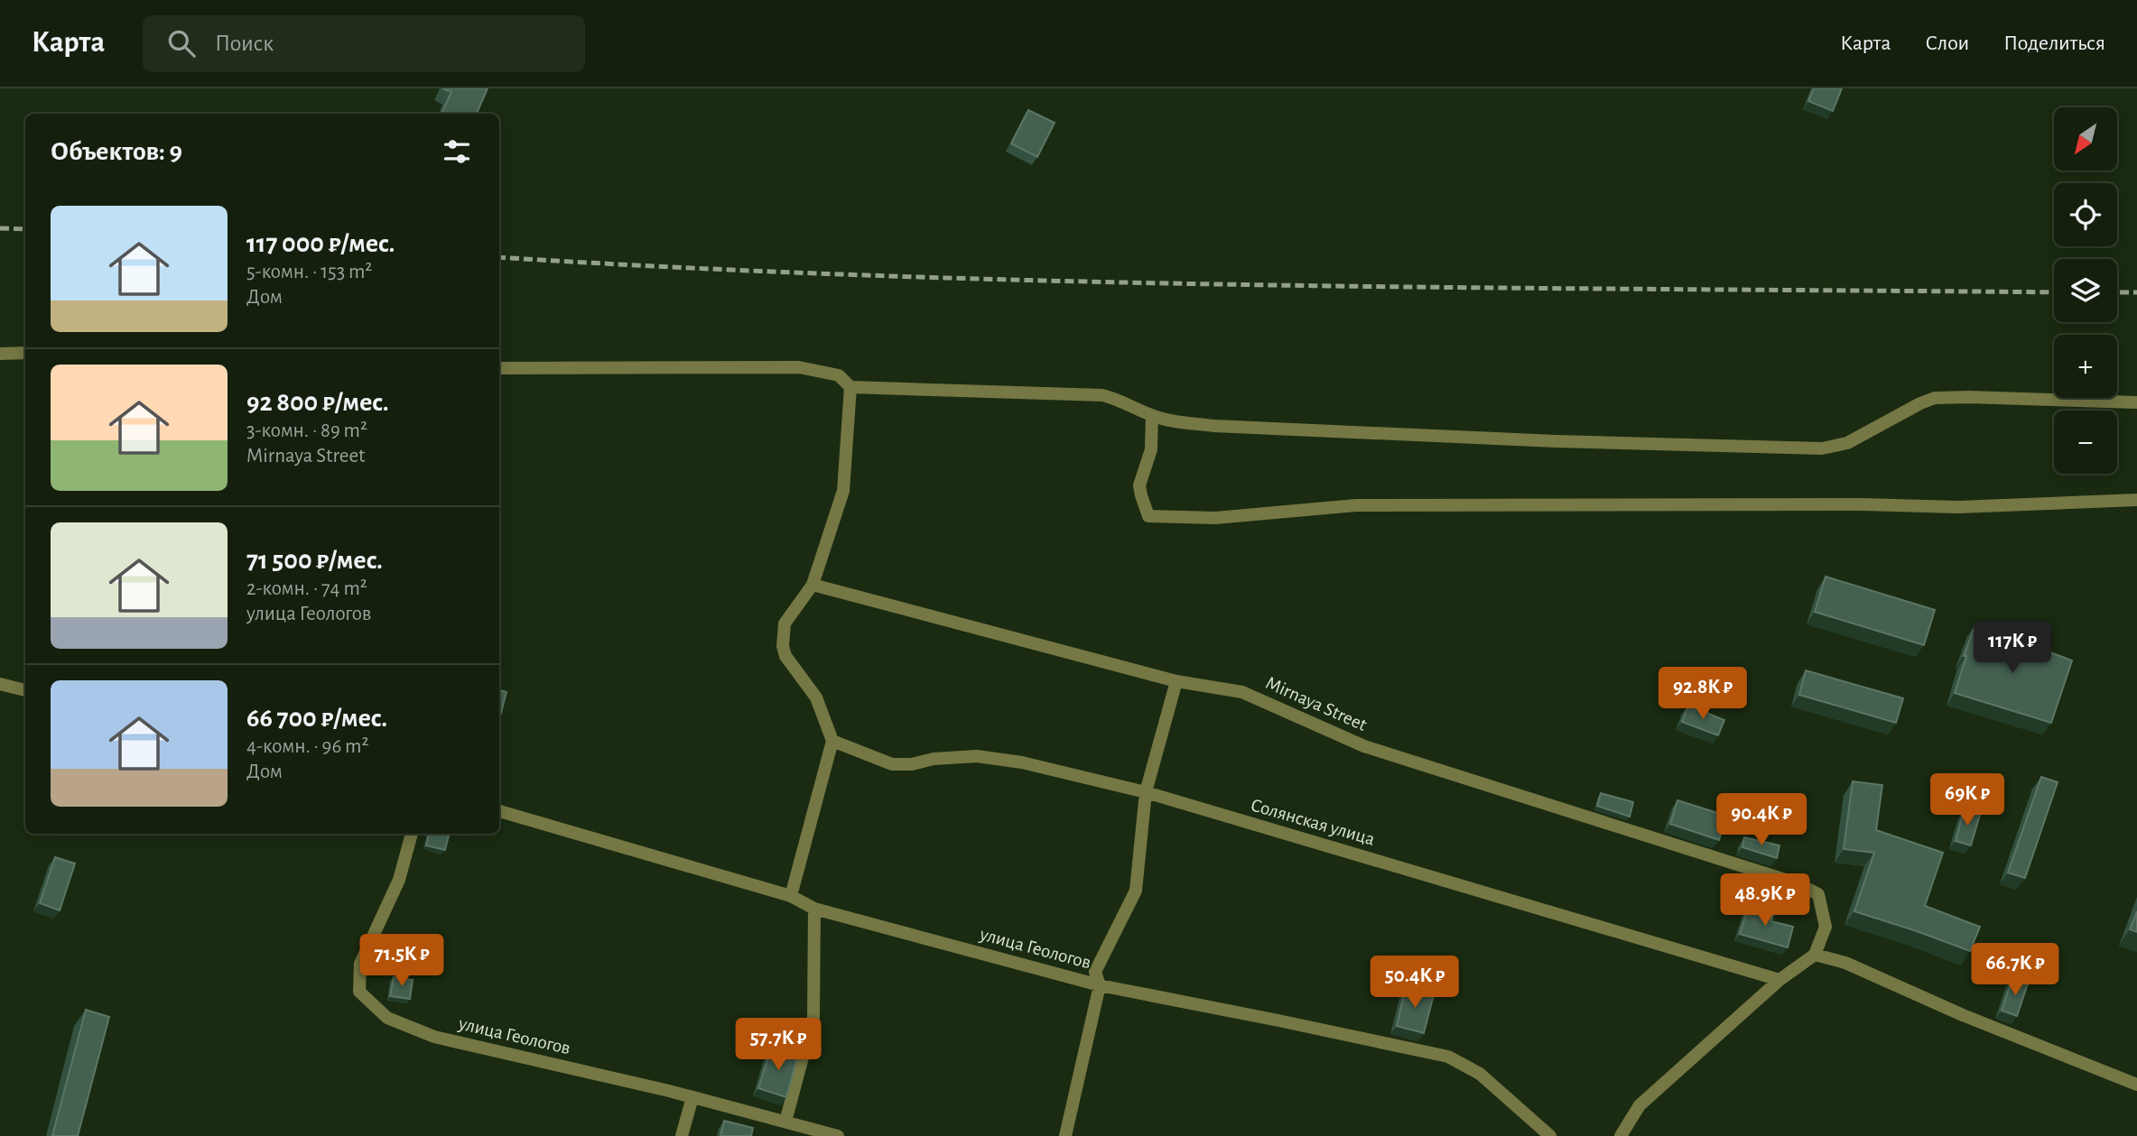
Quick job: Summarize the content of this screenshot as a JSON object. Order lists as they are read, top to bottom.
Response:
{
  "streets": {
    "street": ["Mirnaya Street", "Солянская улица", "улица Геологов"]
  },
  "north": "bottom left",
  "page": {
    "header": "Карта",
    "search": "Поиск",
    "nav": ["Карта", "Слои", "Поделиться"],
    "map_buttons": ["+", "−"],
    "heading": "Объектов: 9",
    "list": [
      {
        "name": "117 000 ₽/мес.",
        "note": "5-комн. · 153 m² · Дом"
      },
      {
        "name": "92 800 ₽/мес.",
        "note": "3-комн. · 89 m² · Mirnaya Street"
      },
      {
        "name": "71 500 ₽/мес.",
        "note": "2-комн. · 74 m² · улица Геологов"
      },
      {
        "name": "66 700 ₽/мес.",
        "note": "4-комн. · 96 m² · Дом"
      }
    ],
    "price": [
      "117K ₽",
      "92.8K ₽",
      "69K ₽",
      "90.4K ₽",
      "48.9K ₽",
      "71.5K ₽",
      "66.7K ₽",
      "50.4K ₽",
      "57.7K ₽"
    ]
  }
}
